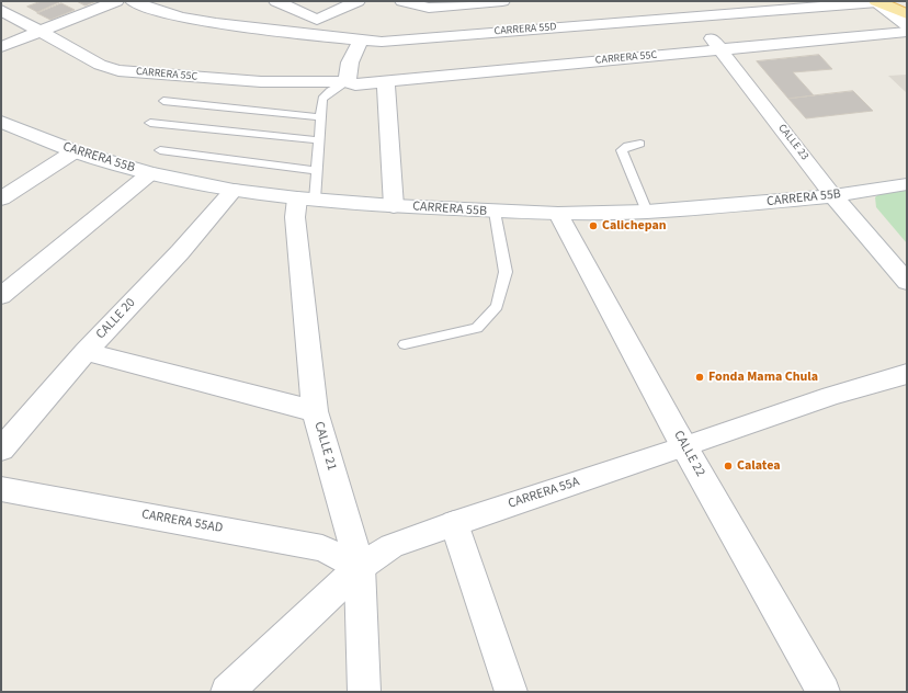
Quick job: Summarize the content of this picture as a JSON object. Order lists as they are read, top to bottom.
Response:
{
  "streets": {
    "street": [
      "CARRERA 55D",
      "CARRERA 55C",
      "CALLE 23",
      "CARRERA 55B",
      "CALLE 20",
      "CALLE 21",
      "CALLE 22",
      "CARRERA 55A",
      "CARRERA 55AD"
    ]
  },
  "crossings": [
    ["CARRERA 55D", "CALLE 23"],
    ["CARRERA 55C", "CALLE 23"],
    ["CALLE 23", "CARRERA 55B"],
    ["CARRERA 55B", "CALLE 20"],
    ["CARRERA 55B", "CALLE 21"],
    ["CARRERA 55B", "CALLE 22"],
    ["CALLE 21", "CARRERA 55A"],
    ["CALLE 21", "CARRERA 55AD"],
    ["CALLE 22", "CARRERA 55A"],
    ["CARRERA 55A", "CARRERA 55AD"]
  ],
  "places": ["Calichepan", "Fonda Mama Chula", "Calatea"]
}
